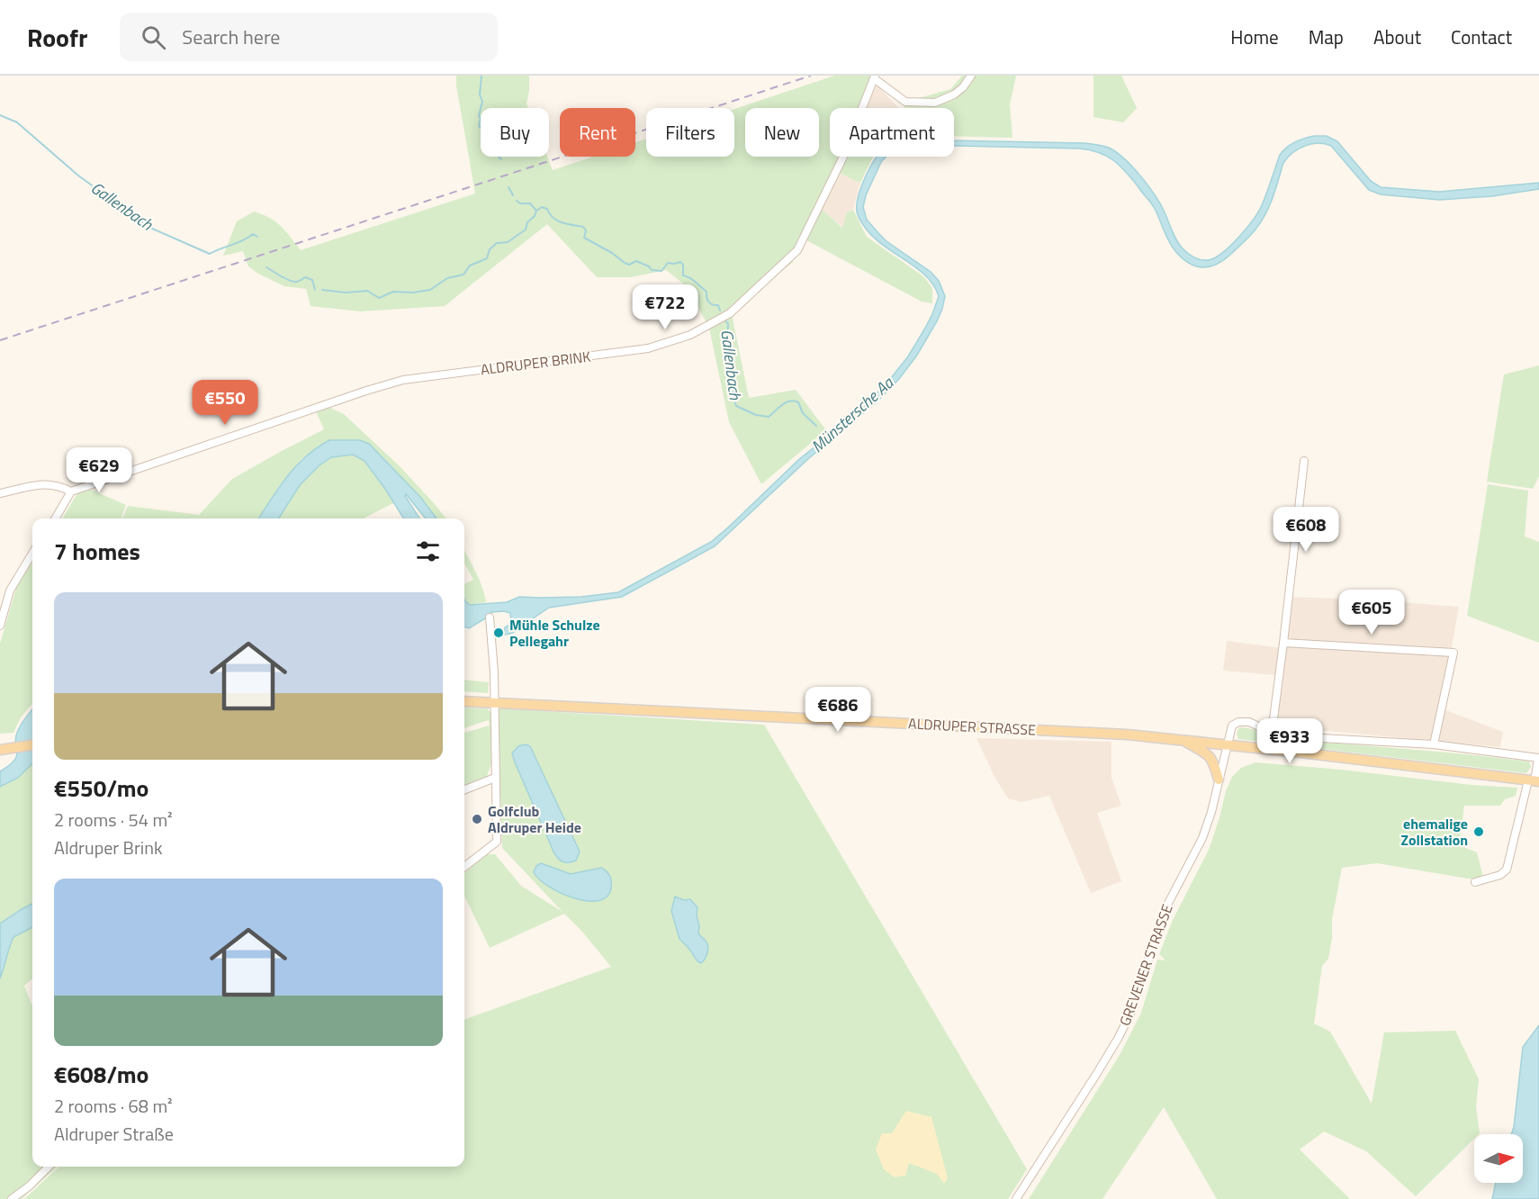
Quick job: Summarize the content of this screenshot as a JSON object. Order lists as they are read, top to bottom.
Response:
{
  "streets": {
    "main road": ["ALDRUPER STRASSE"],
    "street": ["ALDRUPER BRINK", "GREVENER STRASSE"]
  },
  "crossings": [
    ["ALDRUPER STRASSE", "GREVENER STRASSE"]
  ],
  "water": ["Gallenbach", "Münstersche Aa"],
  "places": ["Mühle Schulze Pellegahr", "Golfclub Aldruper Heide", "ehemalige Zollstation"],
  "north": "right",
  "page": {
    "header": "Roofr",
    "search": "Search here",
    "nav": [
      "Home",
      "Map",
      "About",
      "Contact"
    ],
    "chip": [
      "Buy",
      "Rent",
      "Filters",
      "New",
      "Apartment"
    ],
    "price": [
      "€722",
      "€550",
      "€629",
      "€608",
      "€605",
      "€686",
      "€933"
    ],
    "heading": "7 homes",
    "list": [
      {
        "name": "€550/mo",
        "note": "2 rooms · 54 m² · Aldruper Brink"
      },
      {
        "name": "€608/mo",
        "note": "2 rooms · 68 m² · Aldruper Straße"
      }
    ]
  }
}
